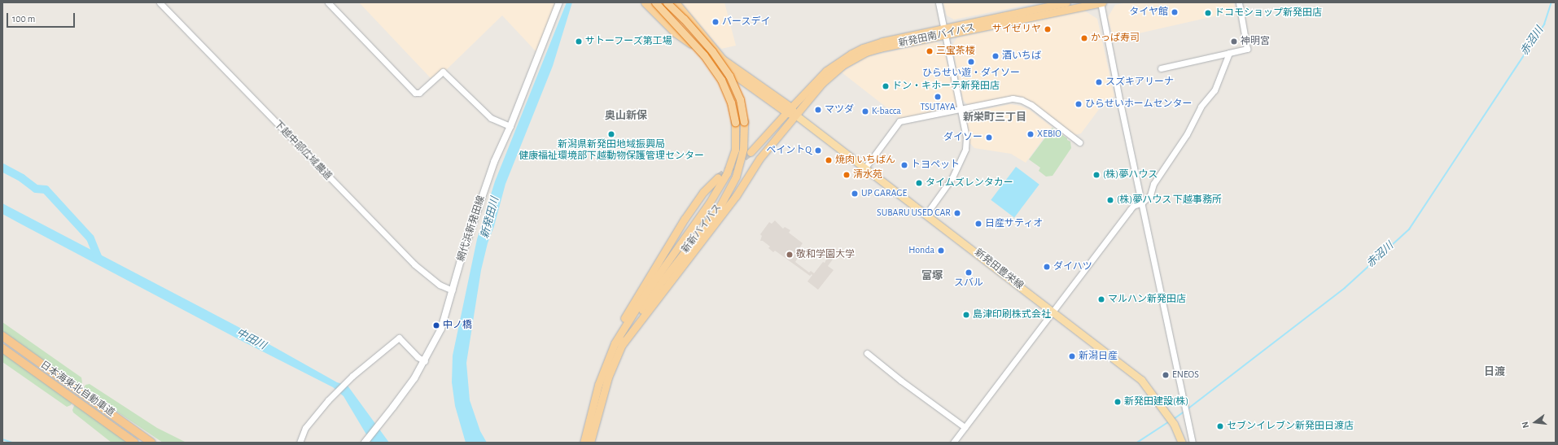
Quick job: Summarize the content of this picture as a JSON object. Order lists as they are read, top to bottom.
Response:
{
  "streets": {
    "highway": ["新発田南バイパス", "新新バイパス", "日本海東北自動車道"],
    "main road": ["網代浜新発田線", "新発田豊栄線"],
    "street": ["下越中部広域農道"]
  },
  "crossings": [
    ["新発田南バイパス", "新新バイパス"],
    ["新発田南バイパス", "新発田豊栄線"],
    ["下越中部広域農道", "網代浜新発田線"]
  ],
  "districts": [
    "奥山新保",
    "新栄町三丁目",
    "富塚",
    "日渡"
  ],
  "water": ["赤沼川", "新発田川", "中田川"],
  "places": [
    "タイヤ館",
    "ドコモショップ新発田店",
    "バースデイ",
    "サイゼリヤ",
    "かっぱ寿司",
    "サトーフーズ第工場",
    "神明宮",
    "三宝茶楼",
    "酒いちば",
    "ひらせい遊・ダイソー",
    "スズキアリーナ",
    "ドン・キホーテ新発田店",
    "TSUTAYA",
    "ひらせいホームセンター",
    "マツダ",
    "K-bacca",
    "新潟県新発田地域振興局 健康福祉環境部下越動物保護管理センター",
    "XEBIO",
    "ダイソー",
    "ペイントQ",
    "焼肉 いちばん",
    "トヨペット",
    "清水苑",
    "(株)夢ハウス",
    "タイムズレンタカー",
    "UP GARAGE",
    "(株)夢ハウス 下越事務所",
    "SUBARU USED CAR",
    "日産サティオ",
    "Honda",
    "敬和学園大学",
    "ダイハツ",
    "スバル",
    "マルハン新発田店",
    "島津印刷株式会社",
    "中ノ橋",
    "新潟日産",
    "ENEOS",
    "新発田建設(株)",
    "セブンイレブン新発田日渡店"
  ],
  "scale_bar": "100 m",
  "north": "left"
}
